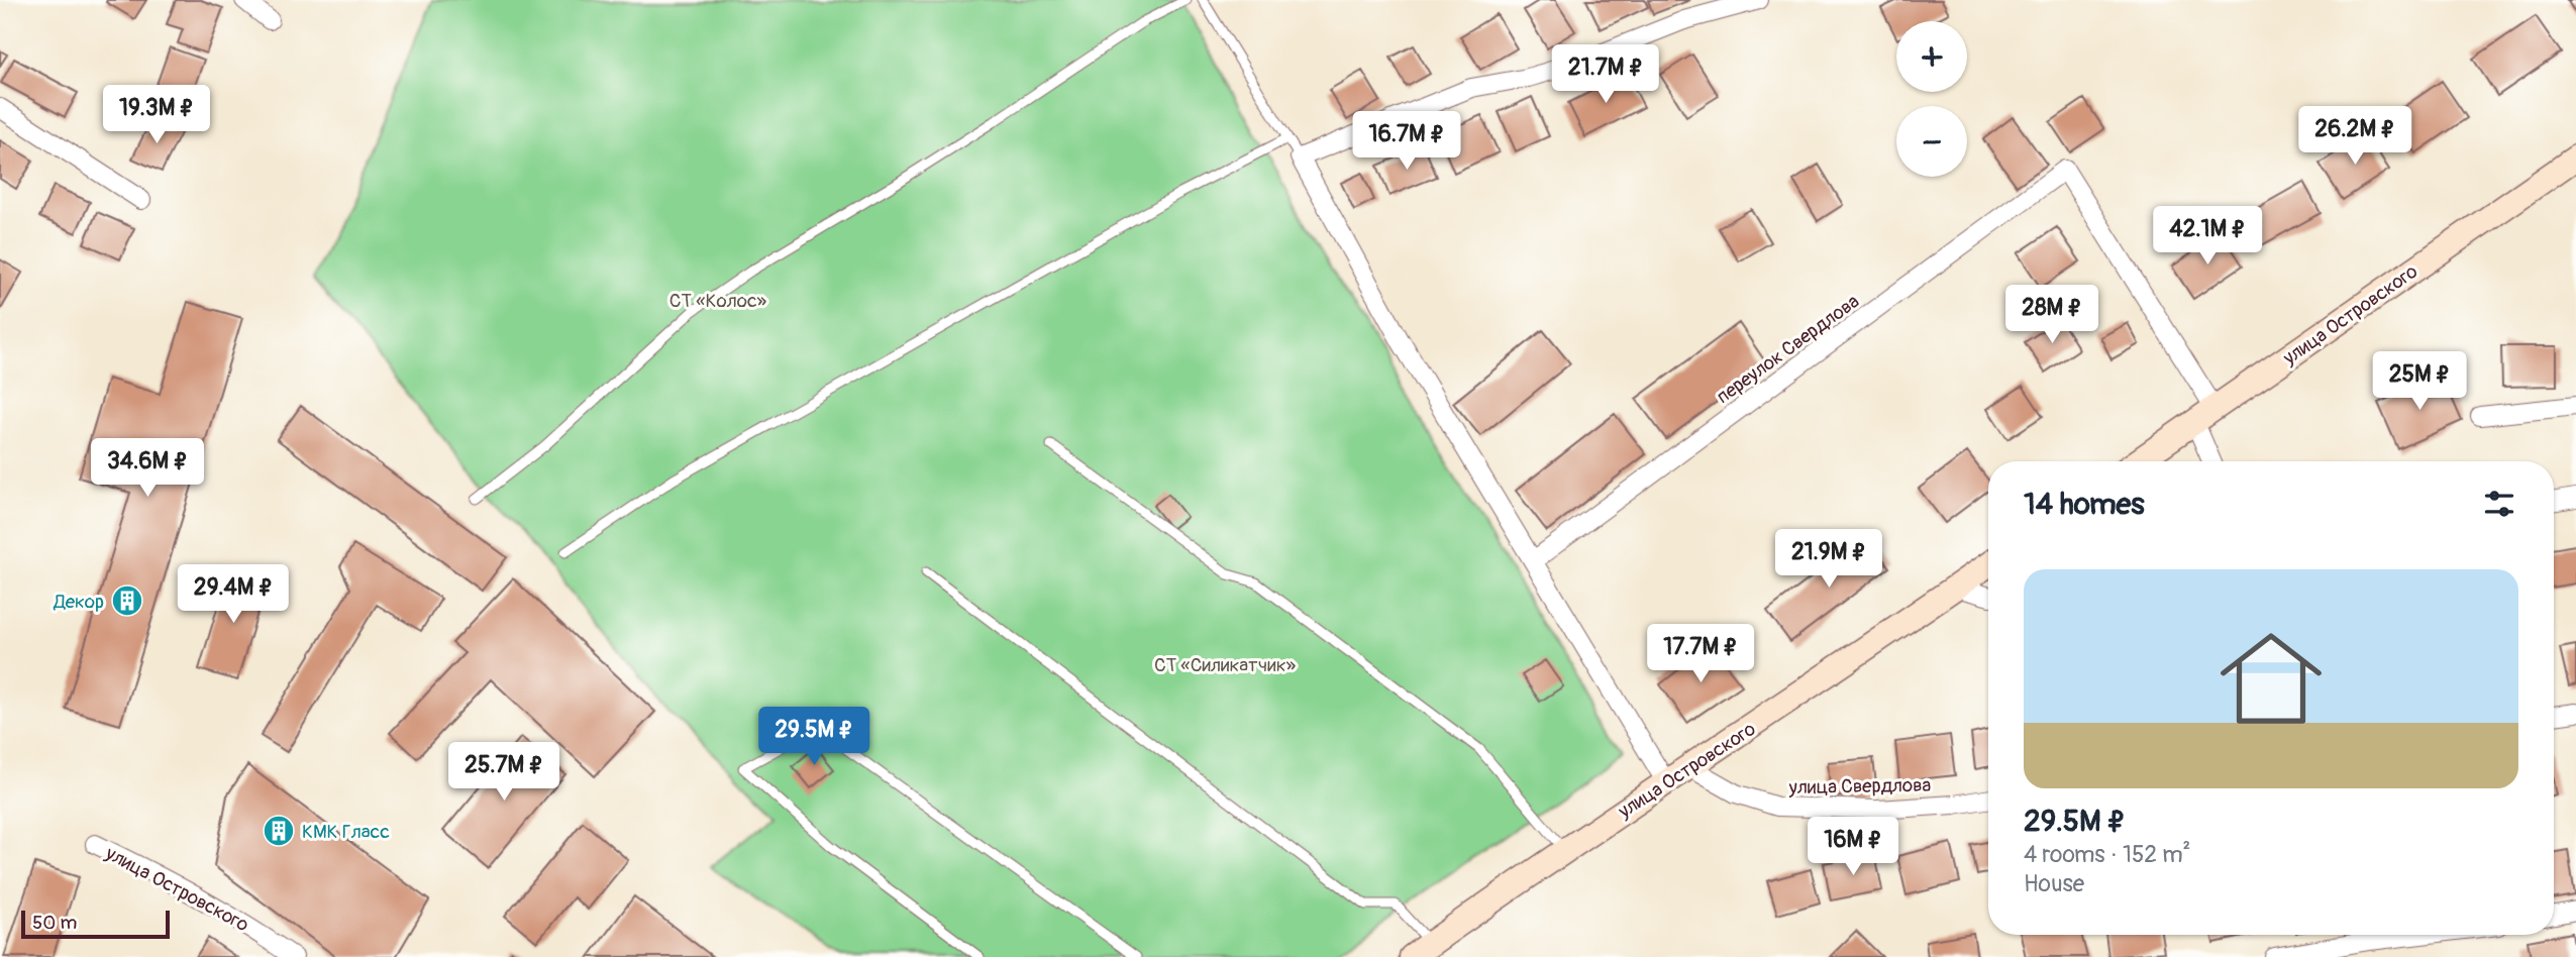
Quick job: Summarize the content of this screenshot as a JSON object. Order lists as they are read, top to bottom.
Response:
{
  "streets": {
    "street": ["улица Островского", "переулок Свердлова", "улица Свердлова"]
  },
  "crossings": [
    ["улица Островского", "переулок Свердлова"],
    ["улица Островского", "улица Свердлова"]
  ],
  "parks": ["СТ «Колос»", "СТ «Силикатчик»"],
  "places": {
    "building": ["Декор", "КМК Гласс"]
  },
  "scale_bar": "50 m",
  "page": {
    "map_buttons": ["+", "−"],
    "price": [
      "21.7M ₽",
      "19.3M ₽",
      "26.2M ₽",
      "16.7M ₽",
      "42.1M ₽",
      "28M ₽",
      "25M ₽",
      "34.6M ₽",
      "21.9M ₽",
      "29.4M ₽",
      "17.7M ₽",
      "29.5M ₽",
      "25.7M ₽",
      "16M ₽"
    ],
    "heading": "14 homes",
    "list": [
      {
        "name": "29.5M ₽",
        "note": "4 rooms · 152 m² · House"
      }
    ],
    "scale": "50 m"
  }
}
